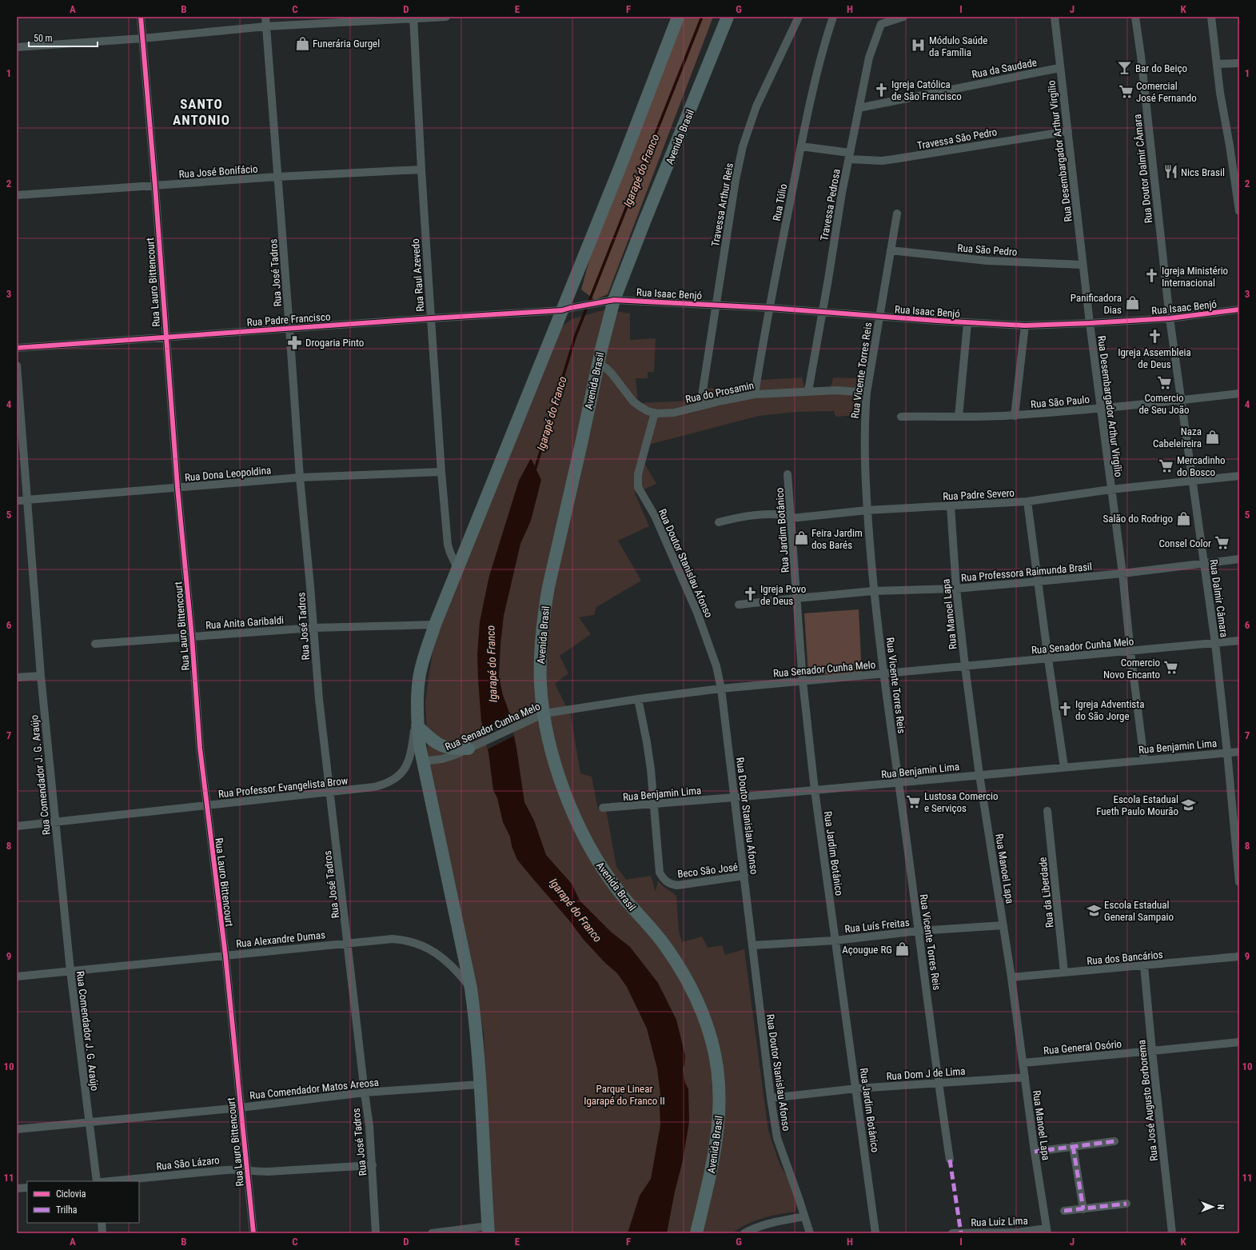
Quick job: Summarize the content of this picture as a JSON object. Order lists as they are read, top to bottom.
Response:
{
  "streets": {
    "highway": ["Avenida Brasil"],
    "street": [
      "Rua da Saudade",
      "Travessa São Pedro",
      "Rua Desembargador Arthur Virgílio",
      "Rua Doutor Dalmir CÂmara",
      "Rua José Bonifácio",
      "Rua Túlio",
      "Travessa Arthur Reis",
      "Travessa Pedrosa",
      "Rua São Pedro",
      "Rua José Tadros",
      "Rua Raul Azevedo",
      "Rua Lauro Bittencourt",
      "Rua Isaac Benjó",
      "Rua Padre Francisco",
      "Rua Vicente Torres Reis",
      "Rua do Prosamin",
      "Rua São Paulo",
      "Rua Dona Leopoldina",
      "Rua Padre Severo",
      "Rua Jardim Botânico",
      "Rua Doutor Stanislau Afonso",
      "Rua Professora Raimunda Brasil",
      "Rua Dalmir Câmara",
      "Rua Manoel Lapa",
      "Rua Anita Garibaldi",
      "Rua Senador Cunha Melo",
      "Rua Benjamin Lima",
      "Rua Comendador J. G. Araújo",
      "Rua Professor Evangelista Brow",
      "Beco São José",
      "Rua da Liberdade",
      "Rua Luís Freitas",
      "Rua Alexandre Dumas",
      "Rua dos Bancários",
      "Rua General Osório",
      "Rua Dom J de Lima",
      "Rua Comendador Matos Areosa",
      "Rua José Augusto Borborema",
      "Rua São Lázaro",
      "Rua Luiz Lima"
    ]
  },
  "crossings": [
    ["Rua da Saudade", "Rua Desembargador Arthur Virgílio"],
    ["Rua da Saudade", "Travessa Pedrosa"],
    ["Avenida Brasil", "Rua Isaac Benjó"],
    ["Avenida Brasil", "Rua do Prosamin"],
    ["Avenida Brasil", "Rua Senador Cunha Melo"],
    ["Travessa São Pedro", "Rua Desembargador Arthur Virgílio"],
    ["Travessa São Pedro", "Rua Túlio"],
    ["Travessa São Pedro", "Travessa Pedrosa"],
    ["Rua Desembargador Arthur Virgílio", "Rua São Pedro"],
    ["Rua Desembargador Arthur Virgílio", "Rua Isaac Benjó"],
    ["Rua Desembargador Arthur Virgílio", "Rua São Paulo"],
    ["Rua Desembargador Arthur Virgílio", "Rua Padre Severo"],
    ["Rua Desembargador Arthur Virgílio", "Rua Professora Raimunda Brasil"],
    ["Rua Desembargador Arthur Virgílio", "Rua Senador Cunha Melo"],
    ["Rua Desembargador Arthur Virgílio", "Rua Benjamin Lima"],
    ["Rua Doutor Dalmir CÂmara", "Rua Isaac Benjó"],
    ["Rua Doutor Dalmir CÂmara", "Rua Dalmir Câmara"],
    ["Rua José Bonifácio", "Rua José Tadros"],
    ["Rua José Bonifácio", "Rua Raul Azevedo"],
    ["Rua José Bonifácio", "Rua Lauro Bittencourt"],
    ["Rua Túlio", "Rua Isaac Benjó"],
    ["Rua Túlio", "Rua do Prosamin"],
    ["Travessa Arthur Reis", "Rua Isaac Benjó"],
    ["Travessa Arthur Reis", "Rua do Prosamin"],
    ["Travessa Pedrosa", "Rua Isaac Benjó"],
    ["Travessa Pedrosa", "Rua do Prosamin"],
    ["Rua São Pedro", "Rua Vicente Torres Reis"],
    ["Rua José Tadros", "Rua Padre Francisco"],
    ["Rua José Tadros", "Rua Dona Leopoldina"],
    ["Rua José Tadros", "Rua Anita Garibaldi"],
    ["Rua José Tadros", "Rua Professor Evangelista Brow"],
    ["Rua José Tadros", "Rua Alexandre Dumas"],
    ["Rua José Tadros", "Rua Comendador Matos Areosa"],
    ["Rua José Tadros", "Rua São Lázaro"],
    ["Rua Raul Azevedo", "Rua Padre Francisco"],
    ["Rua Raul Azevedo", "Rua Dona Leopoldina"],
    ["Rua Lauro Bittencourt", "Rua Padre Francisco"],
    ["Rua Lauro Bittencourt", "Rua Dona Leopoldina"],
    ["Rua Lauro Bittencourt", "Rua Anita Garibaldi"],
    ["Rua Lauro Bittencourt", "Rua Professor Evangelista Brow"],
    ["Rua Lauro Bittencourt", "Rua Alexandre Dumas"],
    ["Rua Lauro Bittencourt", "Rua Comendador Matos Areosa"],
    ["Rua Lauro Bittencourt", "Rua São Lázaro"],
    ["Rua Isaac Benjó", "Rua Padre Francisco"],
    ["Rua Isaac Benjó", "Rua Vicente Torres Reis"],
    ["Rua Isaac Benjó", "Rua Dalmir Câmara"],
    ["Rua Vicente Torres Reis", "Rua do Prosamin"],
    ["Rua Vicente Torres Reis", "Rua Padre Severo"],
    ["Rua Vicente Torres Reis", "Rua Professora Raimunda Brasil"],
    ["Rua Vicente Torres Reis", "Rua Senador Cunha Melo"],
    ["Rua Vicente Torres Reis", "Rua Benjamin Lima"],
    ["Rua Vicente Torres Reis", "Rua Luís Freitas"],
    ["Rua Vicente Torres Reis", "Rua Dom J de Lima"],
    ["Rua do Prosamin", "Rua Doutor Stanislau Afonso"],
    ["Rua São Paulo", "Rua Dalmir Câmara"],
    ["Rua Dona Leopoldina", "Rua Comendador J. G. Araújo"],
    ["Rua Padre Severo", "Rua Jardim Botânico"],
    ["Rua Padre Severo", "Rua Dalmir Câmara"],
    ["Rua Padre Severo", "Rua Manoel Lapa"],
    ["Rua Jardim Botânico", "Rua Professora Raimunda Brasil"],
    ["Rua Jardim Botânico", "Rua Senador Cunha Melo"],
    ["Rua Jardim Botânico", "Rua Benjamin Lima"],
    ["Rua Jardim Botânico", "Rua Luís Freitas"],
    ["Rua Jardim Botânico", "Rua Dom J de Lima"],
    ["Rua Doutor Stanislau Afonso", "Rua Senador Cunha Melo"],
    ["Rua Doutor Stanislau Afonso", "Rua Benjamin Lima"],
    ["Rua Doutor Stanislau Afonso", "Beco São José"],
    ["Rua Doutor Stanislau Afonso", "Rua Luís Freitas"],
    ["Rua Doutor Stanislau Afonso", "Rua Dom J de Lima"],
    ["Rua Professora Raimunda Brasil", "Rua Dalmir Câmara"],
    ["Rua Professora Raimunda Brasil", "Rua Manoel Lapa"],
    ["Rua Dalmir Câmara", "Rua Senador Cunha Melo"],
    ["Rua Dalmir Câmara", "Rua Benjamin Lima"],
    ["Rua Manoel Lapa", "Rua Senador Cunha Melo"],
    ["Rua Manoel Lapa", "Rua Benjamin Lima"],
    ["Rua Manoel Lapa", "Rua Luís Freitas"],
    ["Rua Manoel Lapa", "Rua dos Bancários"],
    ["Rua Manoel Lapa", "Rua General Osório"],
    ["Rua Manoel Lapa", "Rua Dom J de Lima"],
    ["Rua Manoel Lapa", "Rua Luiz Lima"],
    ["Rua Benjamin Lima", "Beco São José"],
    ["Rua Comendador J. G. Araújo", "Rua Professor Evangelista Brow"],
    ["Rua Comendador J. G. Araújo", "Rua Alexandre Dumas"],
    ["Rua Comendador J. G. Araújo", "Rua Comendador Matos Areosa"],
    ["Rua da Liberdade", "Rua dos Bancários"],
    ["Rua dos Bancários", "Rua José Augusto Borborema"],
    ["Rua General Osório", "Rua José Augusto Borborema"]
  ],
  "districts": ["SANTO ANTONIO"],
  "water": ["Igarapé do Franco"],
  "parks": ["Parque Linear Igarapé do Franco II"],
  "places": {
    "shop": [
      "Funerária Gurgel",
      "Panificadora Dias",
      "Naza Cabeleireira",
      "Salão do Rodrigo",
      "Feira Jardim dos Barés",
      "Açougue RG"
    ],
    "hospital": ["Módulo Saúde da Família"],
    "bar": ["Bar do Beiço"],
    "church": [
      "Igreja Católica de São Francisco",
      "Igreja Ministério Internacional",
      "Igreja Assembleia de Deus",
      "Igreja Povo de Deus",
      "Igreja Adventista do São Jorge"
    ],
    "supermarket": [
      "Comercial José Fernando",
      "Comercio de Seu João",
      "Mercadinho do Bosco",
      "Consel Color",
      "Comercio Novo Encanto",
      "Lustosa Comercio e Serviços"
    ],
    "restaurant": ["Nics Brasil"],
    "pharmacy": ["Drogaria Pinto"],
    "school or university": ["Escola Estadual Fueth Paulo Mourão", "Escola Estadual General Sampaio"]
  },
  "legend": ["Ciclovia", "Trilha"],
  "scale_bar": "50 m",
  "north": "right",
  "grid": {
    "columns": [
      "A",
      "B",
      "C",
      "D",
      "E",
      "F",
      "G",
      "H",
      "I",
      "J",
      "K"
    ],
    "rows": [
      "1",
      "2",
      "3",
      "4",
      "5",
      "6",
      "7",
      "8",
      "9",
      "10",
      "11"
    ]
  }
}
